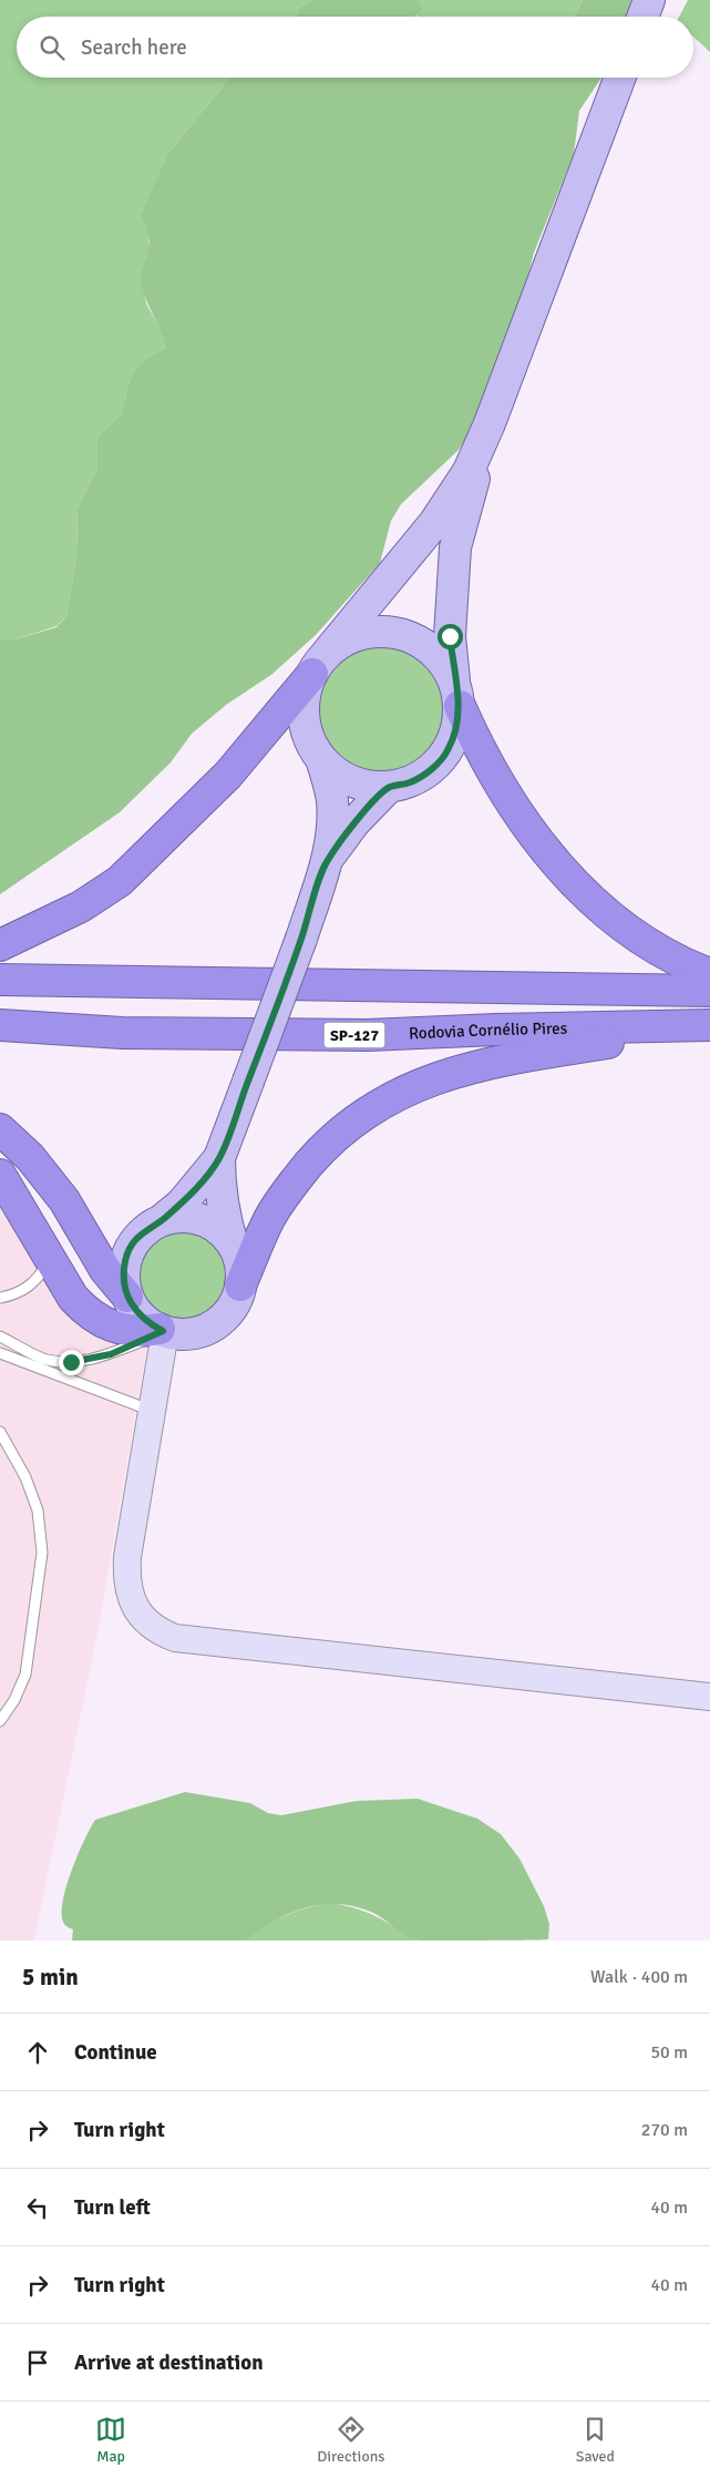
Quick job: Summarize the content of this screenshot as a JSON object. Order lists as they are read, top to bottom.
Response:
{
  "streets": {
    "highway": ["Rodovia Cornélio Pires", "SP-127"]
  },
  "page": {
    "search": "Search here",
    "heading": ["5 min", "Walk · 400 m"],
    "list": [
      ["Continue", "50 m"],
      ["Turn right", "270 m"],
      ["Turn left", "40 m"],
      ["Turn right", "40 m"],
      "Arrive at destination"
    ],
    "nav": ["Map", "Directions", "Saved"]
  }
}
